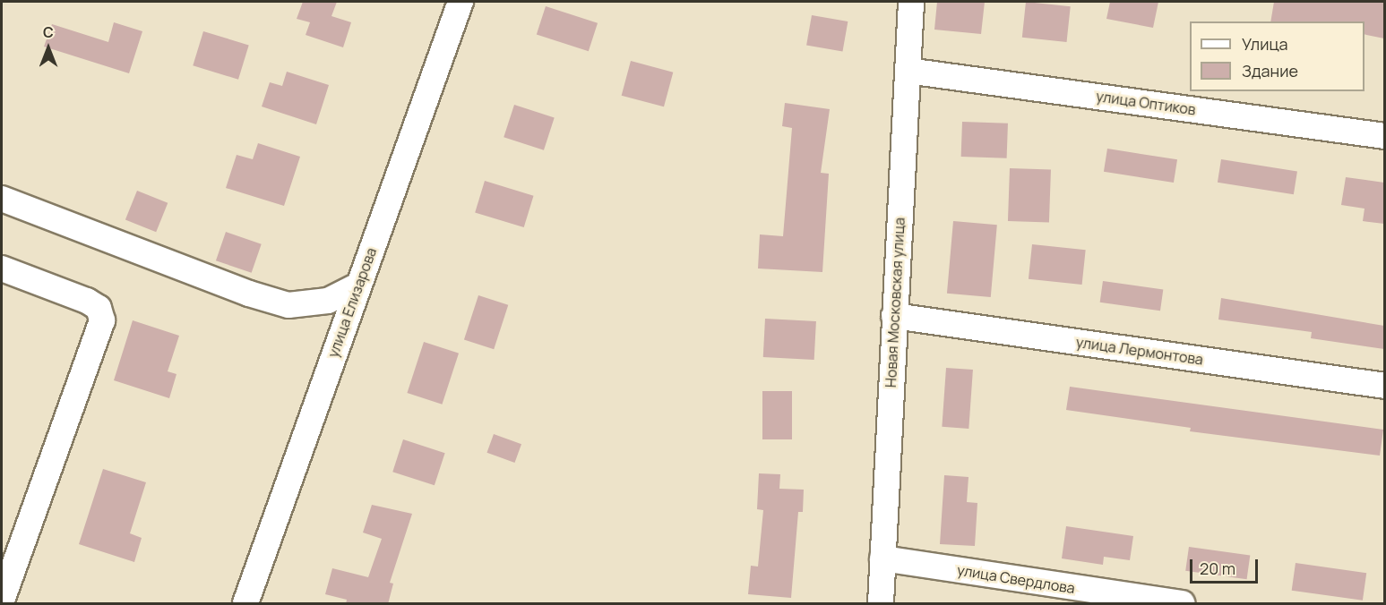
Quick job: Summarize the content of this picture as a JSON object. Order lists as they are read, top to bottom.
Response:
{
  "streets": {
    "street": [
      "улица Оптиков",
      "улица Елизарова",
      "Новая Московская улица",
      "улица Лермонтова",
      "улица Свердлова"
    ]
  },
  "crossings": [
    ["улица Оптиков", "Новая Московская улица"],
    ["Новая Московская улица", "улица Лермонтова"],
    ["Новая Московская улица", "улица Свердлова"]
  ],
  "legend": ["Улица", "Здание"],
  "scale_bar": "20 m",
  "north": "top"
}
